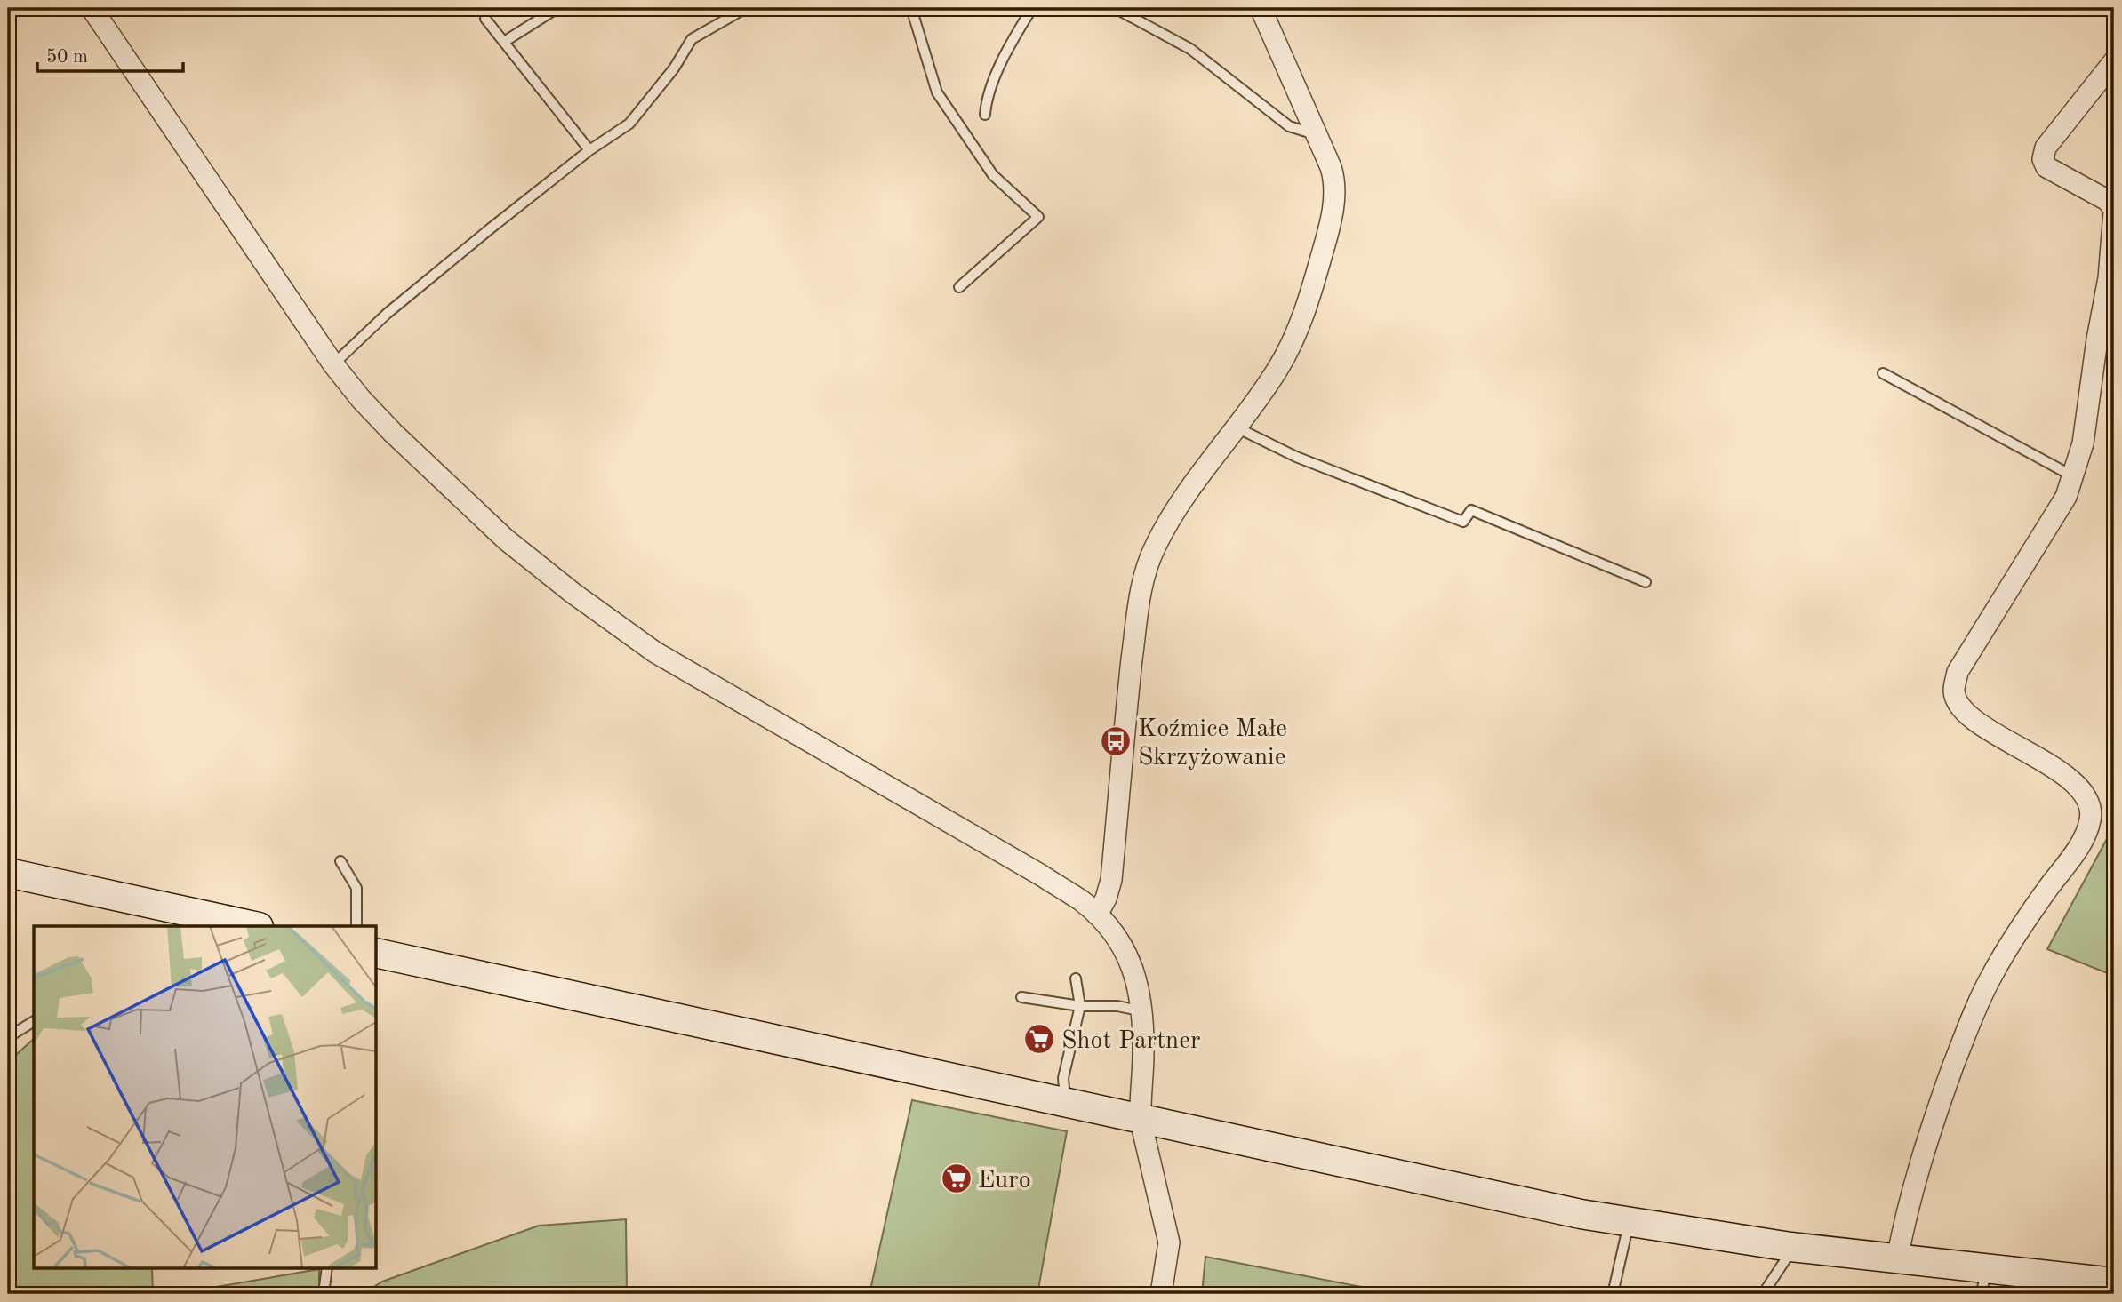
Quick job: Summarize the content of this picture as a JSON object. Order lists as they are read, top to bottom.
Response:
{
  "places": {
    "bus stop": ["Koźmice Małe Skrzyżowanie"],
    "supermarket": ["Shot Partner", "Euro"]
  },
  "scale_bar": "50 m"
}
